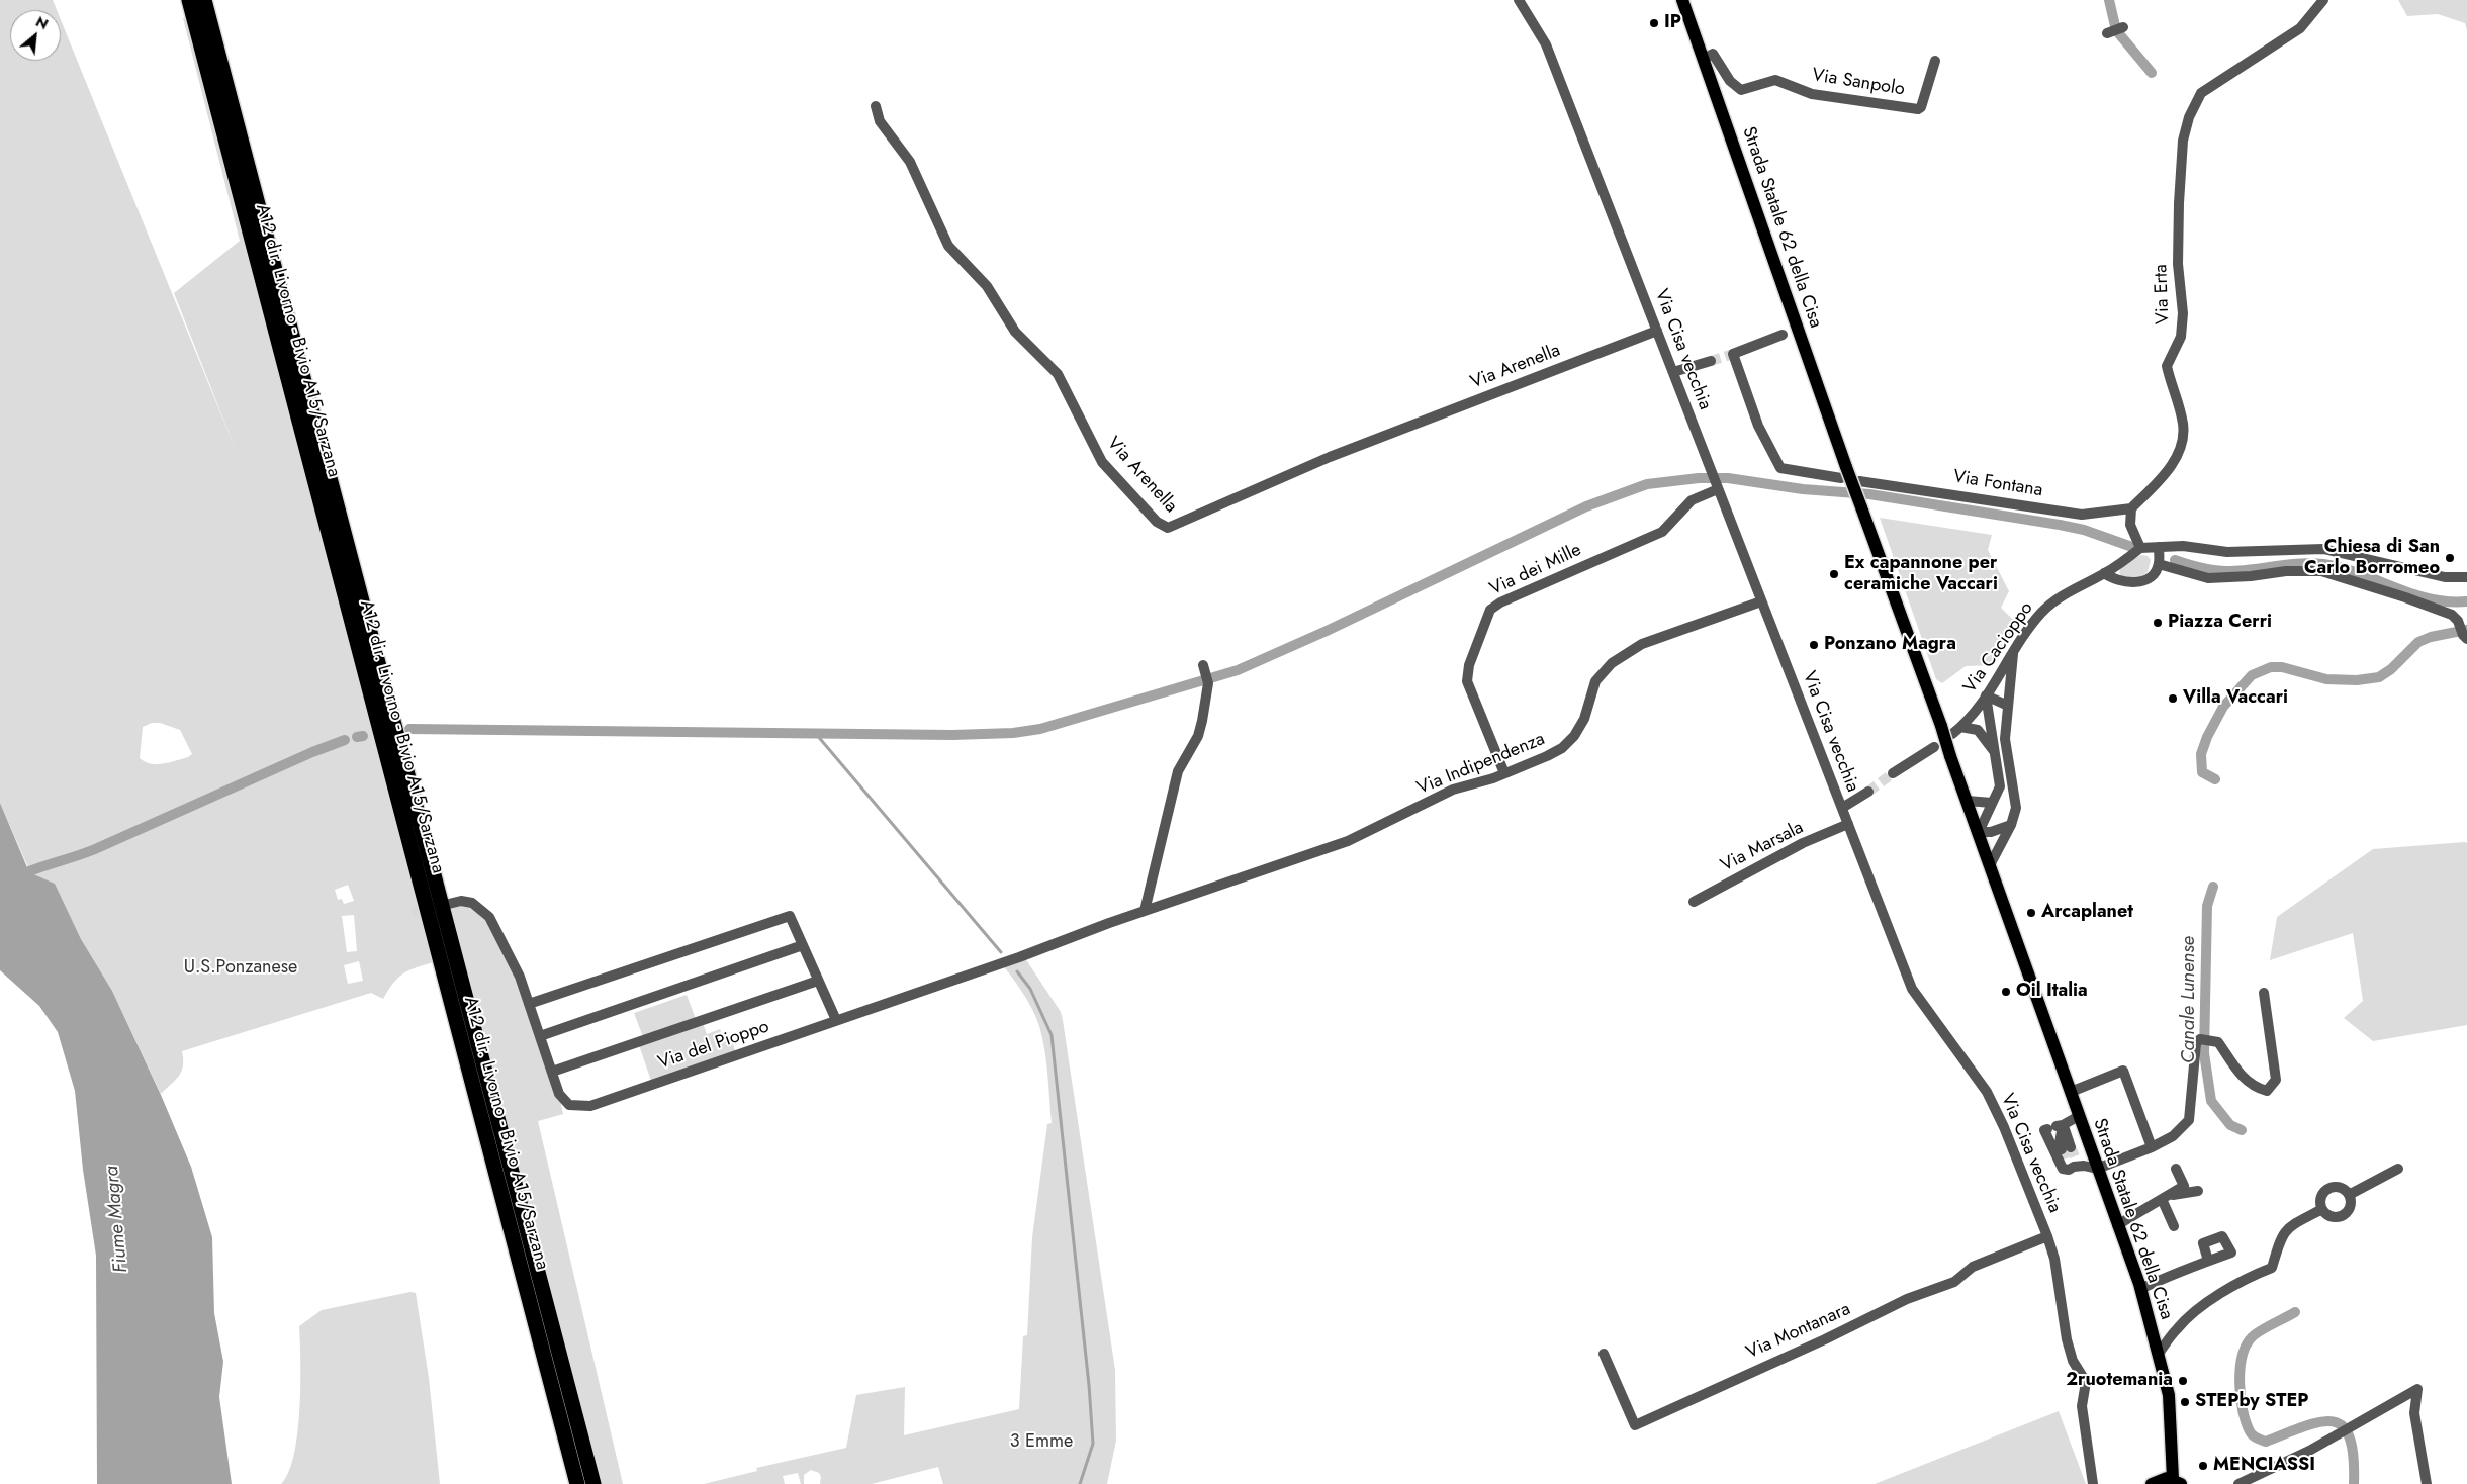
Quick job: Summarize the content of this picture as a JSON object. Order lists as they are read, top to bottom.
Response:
{
  "streets": {
    "highway": ["A12 dir. Livorno - Bivio A15/Sarzana"],
    "main road": ["Strada Statale 62 della Cisa"],
    "street": [
      "Via Sanpolo",
      "Via Erta",
      "Via Cisa vecchia",
      "Via Arenella",
      "Via Fontana",
      "Via dei Mille",
      "Via Cacioppo",
      "Via Indipendenza",
      "Via Marsala",
      "Via del Pioppo",
      "Via Montanara"
    ]
  },
  "crossings": [
    ["Via Sanpolo", "Strada Statale 62 della Cisa"],
    ["Via Erta", "Via Fontana"],
    ["Via Cisa vecchia", "Via Arenella"],
    ["Via Cisa vecchia", "Via dei Mille"],
    ["Via Cisa vecchia", "Via Indipendenza"],
    ["Via Cisa vecchia", "Via Marsala"],
    ["Via Cisa vecchia", "Via Montanara"],
    ["Via dei Mille", "Via Indipendenza"],
    ["Via Indipendenza", "Via del Pioppo"]
  ],
  "water": ["Canale Lunense", "Fiume Magra"],
  "parks": ["U.S.Ponzanese", "3 Emme"],
  "places": [
    "IP",
    "Chiesa di San Carlo Borromeo",
    "Ex capannone per ceramiche Vaccari",
    "Piazza Cerri",
    "Ponzano Magra",
    "Villa Vaccari",
    "Arcaplanet",
    "Oil Italia",
    "2ruotemania",
    "STEPby STEP",
    "MENCIASSI"
  ],
  "north": "top right"
}
